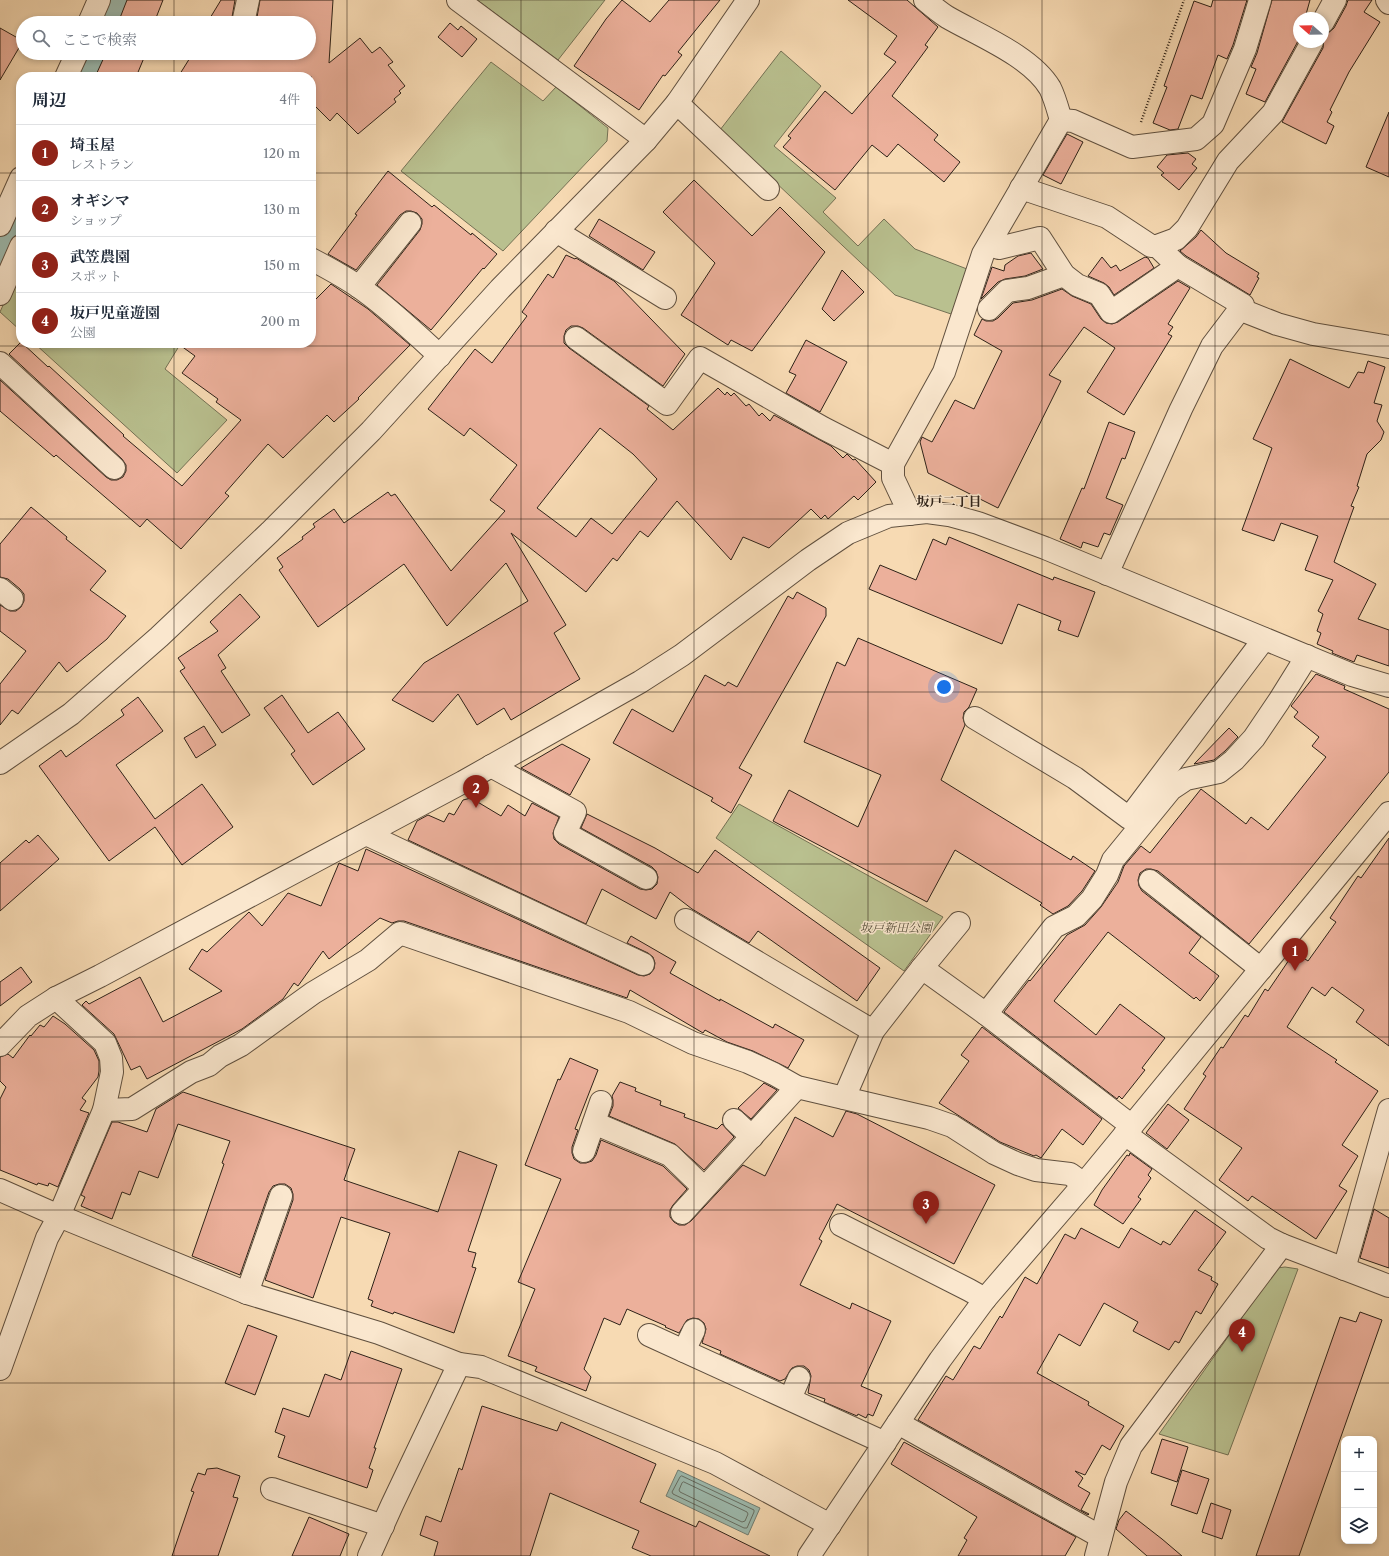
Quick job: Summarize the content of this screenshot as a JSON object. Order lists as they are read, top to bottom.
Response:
{
  "districts": ["坂戸二丁目"],
  "parks": ["坂戸新田公園"],
  "north": "left",
  "page": {
    "search": "ここで検索",
    "heading": ["周辺", "4件"],
    "list": [
      {
        "mark": "1",
        "name": "埼玉屋",
        "note": "レストラン",
        "value": "120 m"
      },
      {
        "mark": "2",
        "name": "オギシマ",
        "note": "ショップ",
        "value": "130 m"
      },
      {
        "mark": "3",
        "name": "武笠農園",
        "note": "スポット",
        "value": "150 m"
      },
      {
        "mark": "4",
        "name": "坂戸児童遊園",
        "note": "公園",
        "value": "200 m"
      }
    ],
    "pins": [
      "2",
      "1",
      "3",
      "4"
    ],
    "map_buttons": ["+", "−"]
  }
}
